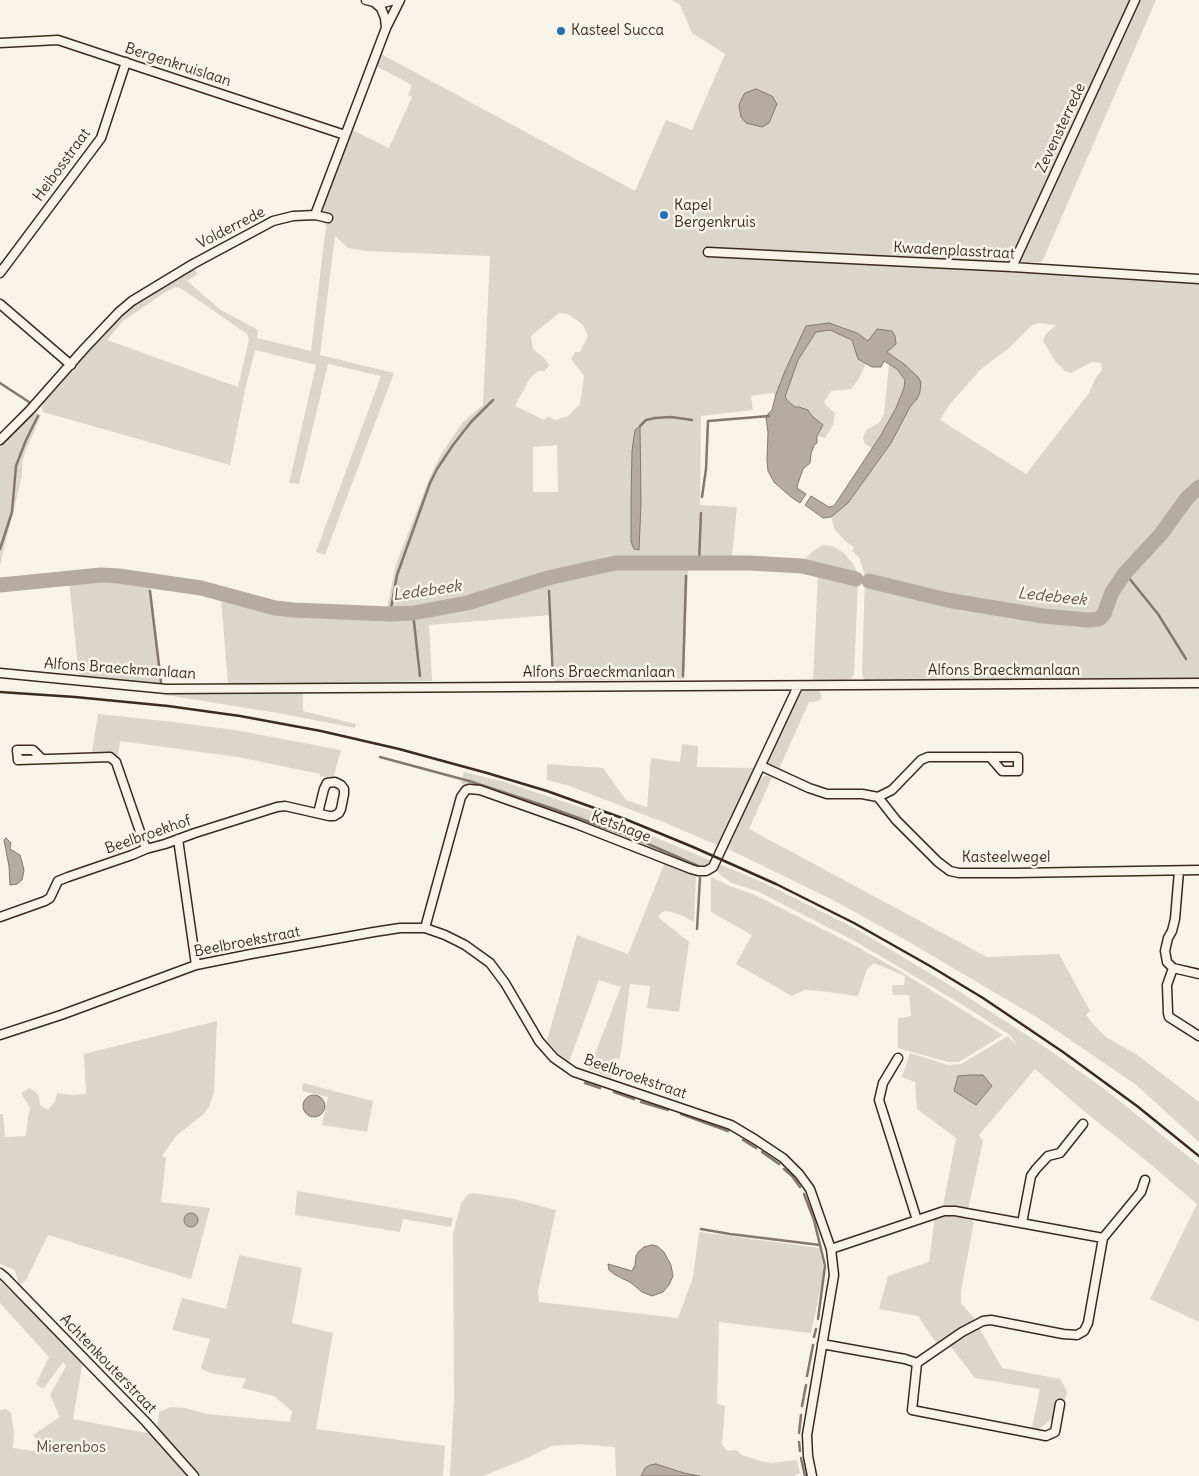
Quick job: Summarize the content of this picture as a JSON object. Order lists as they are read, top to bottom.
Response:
{
  "streets": {
    "street": [
      "Bergenkruislaan",
      "Zevensterrede",
      "Heibosstraat",
      "Volderrede",
      "Kwadenplasstraat",
      "Alfons Braeckmanlaan",
      "Ketshage",
      "Beelbroekhof",
      "Kasteelwegel",
      "Beelbroekstraat",
      "Achtenkouterstraat"
    ]
  },
  "crossings": [
    ["Bergenkruislaan", "Heibosstraat"],
    ["Zevensterrede", "Kwadenplasstraat"],
    ["Alfons Braeckmanlaan", "Ketshage"],
    ["Ketshage", "Beelbroekstraat"]
  ],
  "water": ["Ledebeek"],
  "parks": ["Mierenbos"],
  "places": ["Kasteel Succa", "Kapel Bergenkruis"]
}
